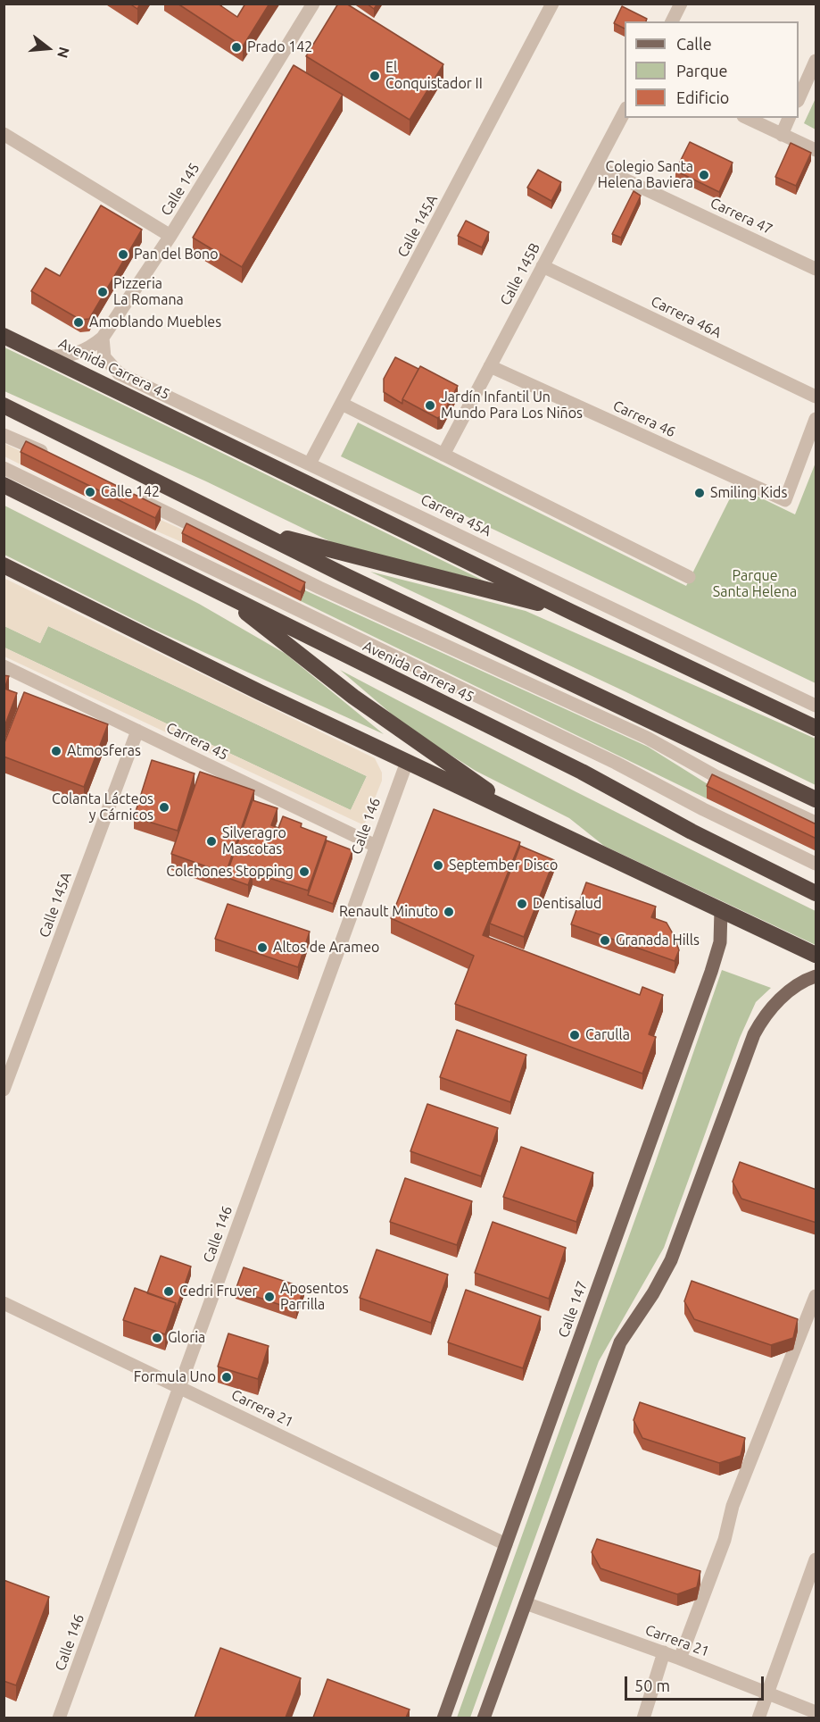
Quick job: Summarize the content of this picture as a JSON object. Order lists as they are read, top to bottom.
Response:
{
  "streets": {
    "highway": ["Avenida Carrera 45"],
    "main road": ["Calle 147"],
    "street": [
      "Calle 145",
      "Carrera 47",
      "Calle 145A",
      "Calle 145B",
      "Carrera 46A",
      "Carrera 46",
      "Carrera 45A",
      "Carrera 45",
      "Calle 146",
      "Carrera 21"
    ]
  },
  "crossings": [
    ["Calle 145", "Avenida Carrera 45"],
    ["Calle 145", "Carrera 45A"],
    ["Carrera 47", "Calle 145B"],
    ["Calle 145A", "Carrera 45A"],
    ["Calle 145A", "Carrera 45"],
    ["Calle 145B", "Carrera 46A"],
    ["Calle 145B", "Carrera 46"],
    ["Carrera 45", "Calle 146"],
    ["Calle 146", "Carrera 21"],
    ["Calle 147", "Carrera 21"]
  ],
  "parks": ["Parque Santa Helena"],
  "places": [
    "Prado 142",
    "El Conquistador II",
    "Colegio Santa Helena Baviera",
    "Pan del Bono",
    "Pizzeria La Romana",
    "Amoblando Muebles",
    "Jardín Infantil Un Mundo Para Los Niños",
    "Calle 142",
    "Smiling Kids",
    "Atmosferas",
    "Colanta Lácteos y Cárnicos",
    "Silveragro Mascotas",
    "September Disco",
    "Colchones Stopping",
    "Dentisalud",
    "Renault Minuto",
    "Granada Hills",
    "Altos de Arameo",
    "Carulla",
    "Cedri Fruver",
    "Aposentos Parrilla",
    "Gloria",
    "Formula Uno"
  ],
  "legend": ["Calle", "Parque", "Edificio"],
  "scale_bar": "50 m",
  "north": "right"
}
